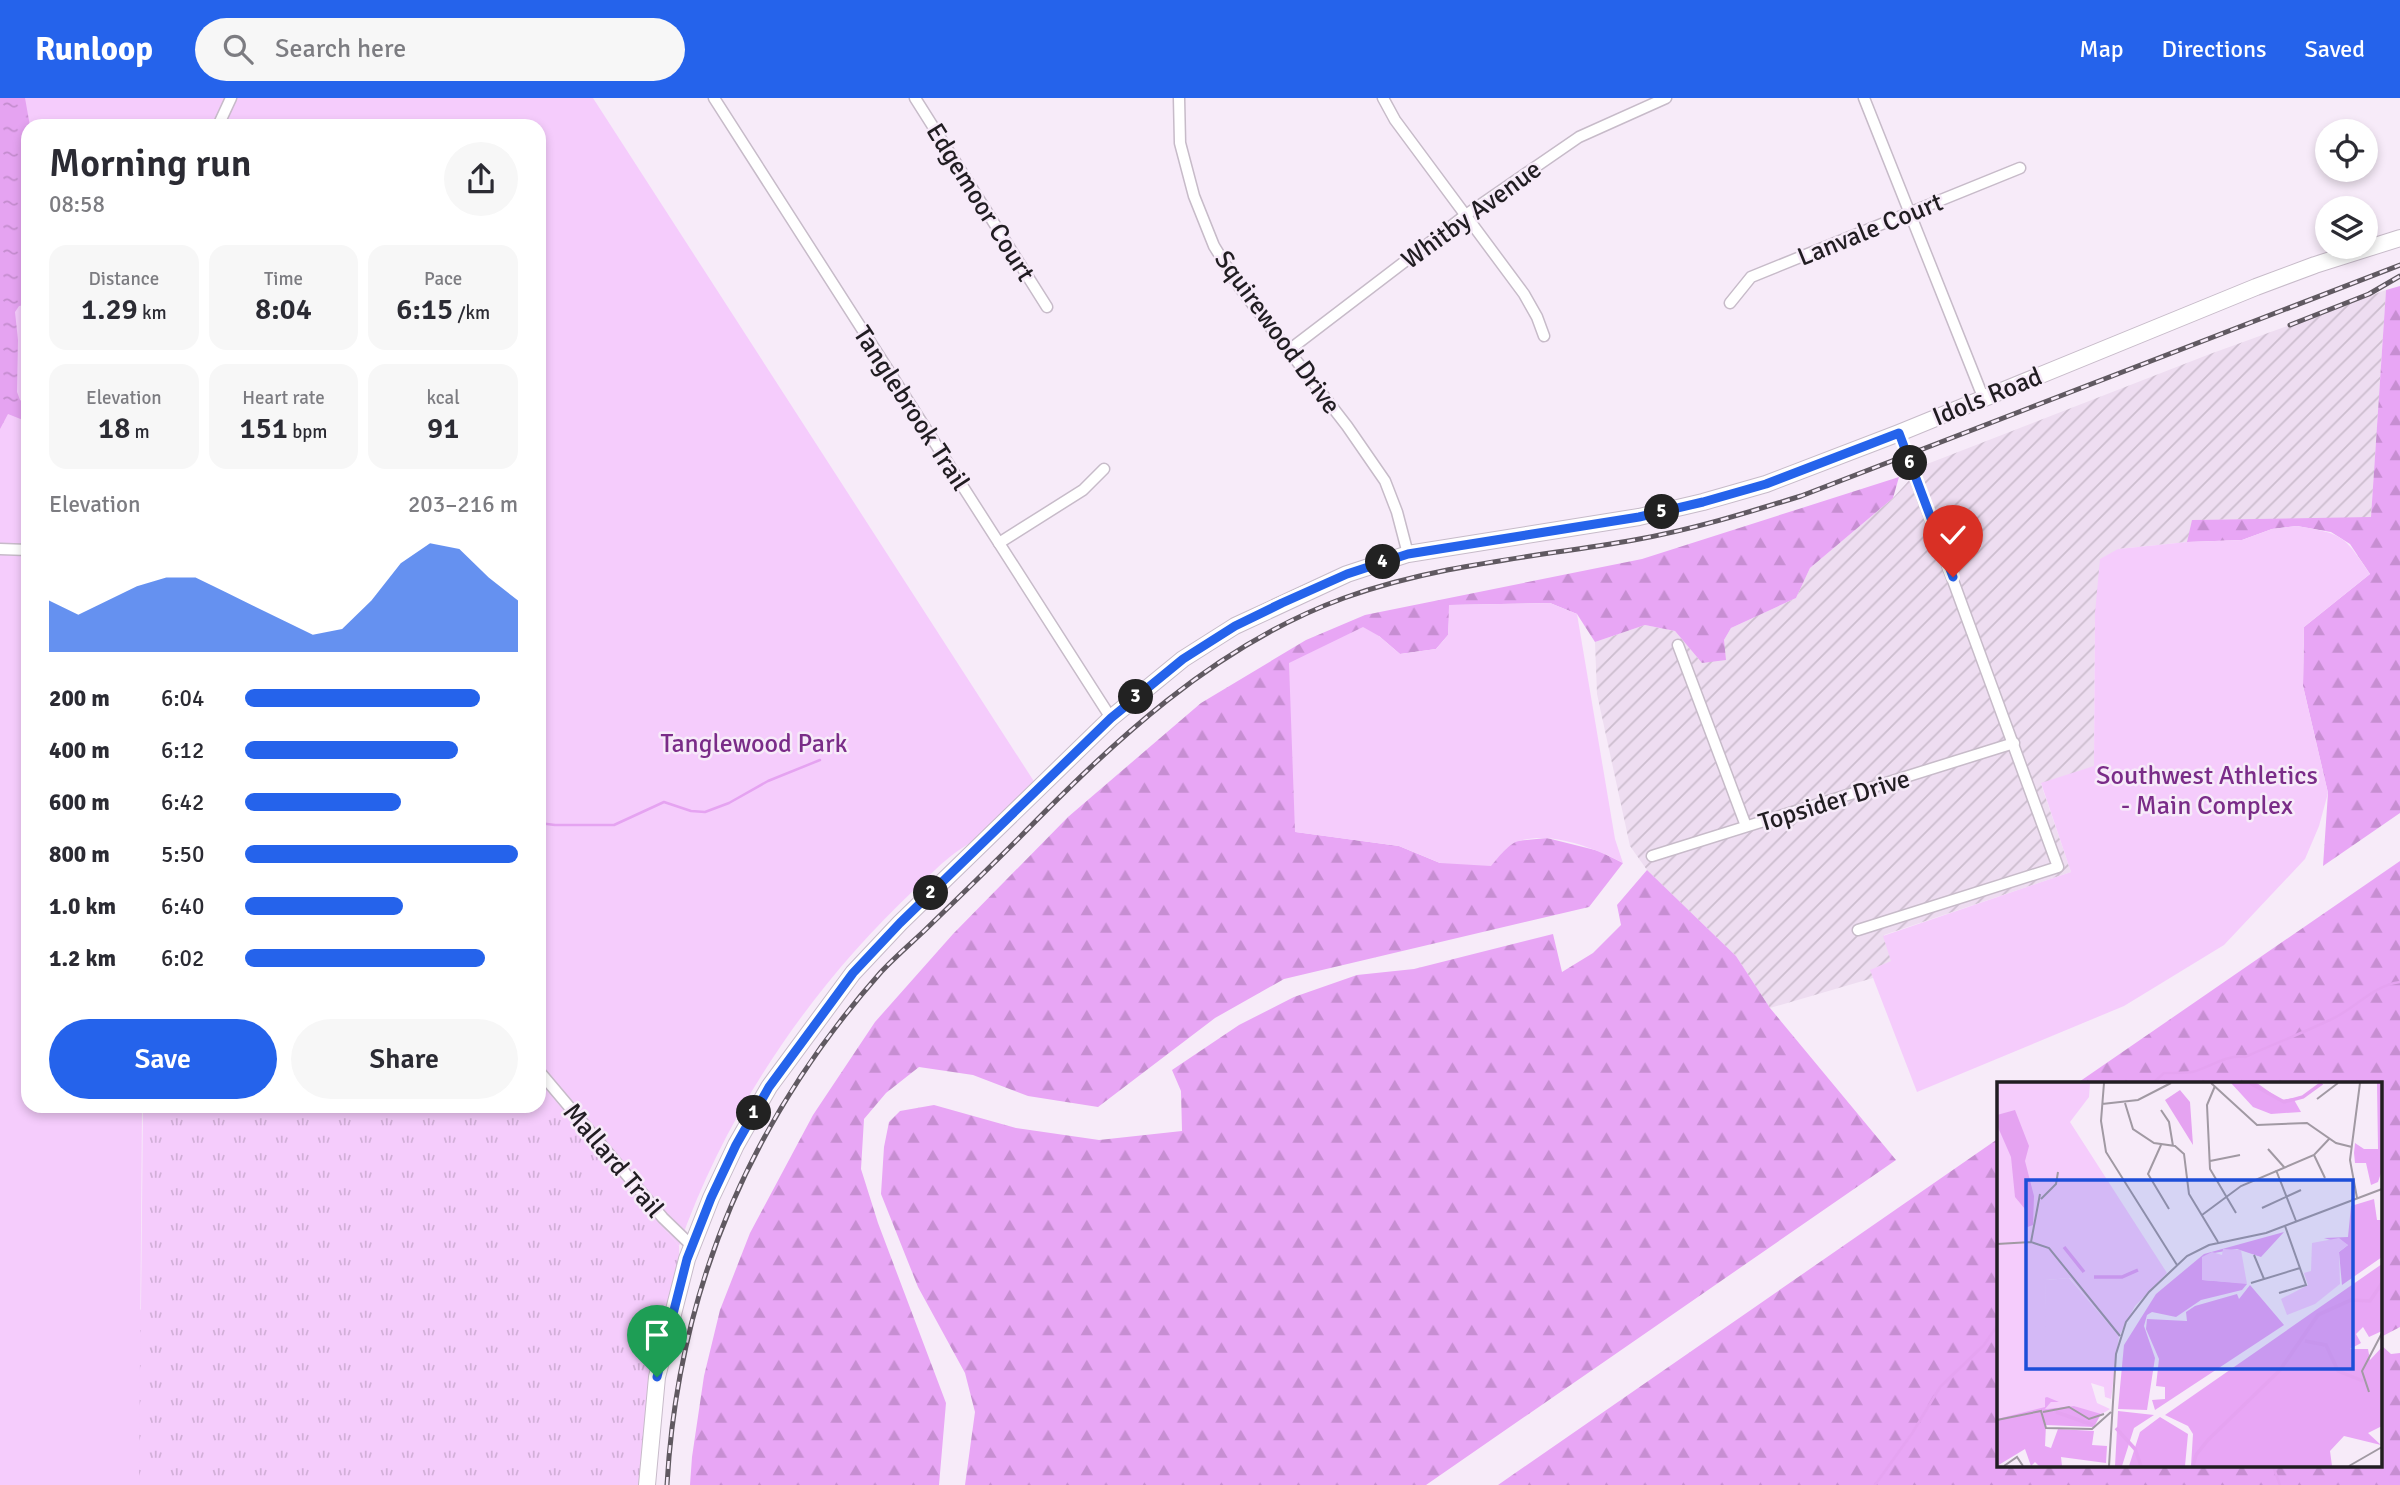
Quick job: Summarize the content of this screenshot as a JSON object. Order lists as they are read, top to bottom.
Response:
{
  "streets": {
    "street": [
      "Edgemoor Court",
      "Whitby Avenue",
      "Lanvale Court",
      "Squirewood Drive",
      "Idols Road",
      "Tanglebrook Trail",
      "Topsider Drive",
      "Mallard Trail"
    ]
  },
  "crossings": [
    ["Whitby Avenue", "Squirewood Drive"],
    ["Squirewood Drive", "Idols Road"],
    ["Idols Road", "Tanglebrook Trail"],
    ["Idols Road", "Mallard Trail"]
  ],
  "parks": ["Tanglewood Park", "Southwest Athletics - Main Complex"],
  "page": {
    "header": "Runloop",
    "search": "Search here",
    "nav": ["Map", "Directions", "Saved"],
    "heading": ["Morning run", "08:58"],
    "stats": [
      ["Distance", "1.29 km"],
      ["Time", "8:04"],
      ["Pace", "6:15 /km"],
      ["Elevation", "18 m"],
      ["Heart rate", "151 bpm"],
      ["kcal", "91"]
    ],
    "pins": [
      "6",
      "5",
      "4",
      "3",
      "2",
      "1"
    ],
    "chart": ["Elevation", "203–216 m"],
    "list": [
      {
        "name": "200 m",
        "note": "6:04"
      },
      {
        "name": "400 m",
        "note": "6:12"
      },
      {
        "name": "600 m",
        "note": "6:42"
      },
      {
        "name": "800 m",
        "note": "5:50"
      },
      {
        "name": "1.0 km",
        "note": "6:40"
      },
      {
        "name": "1.2 km",
        "note": "6:02"
      }
    ],
    "buttons": ["Save", "Share"]
  }
}
